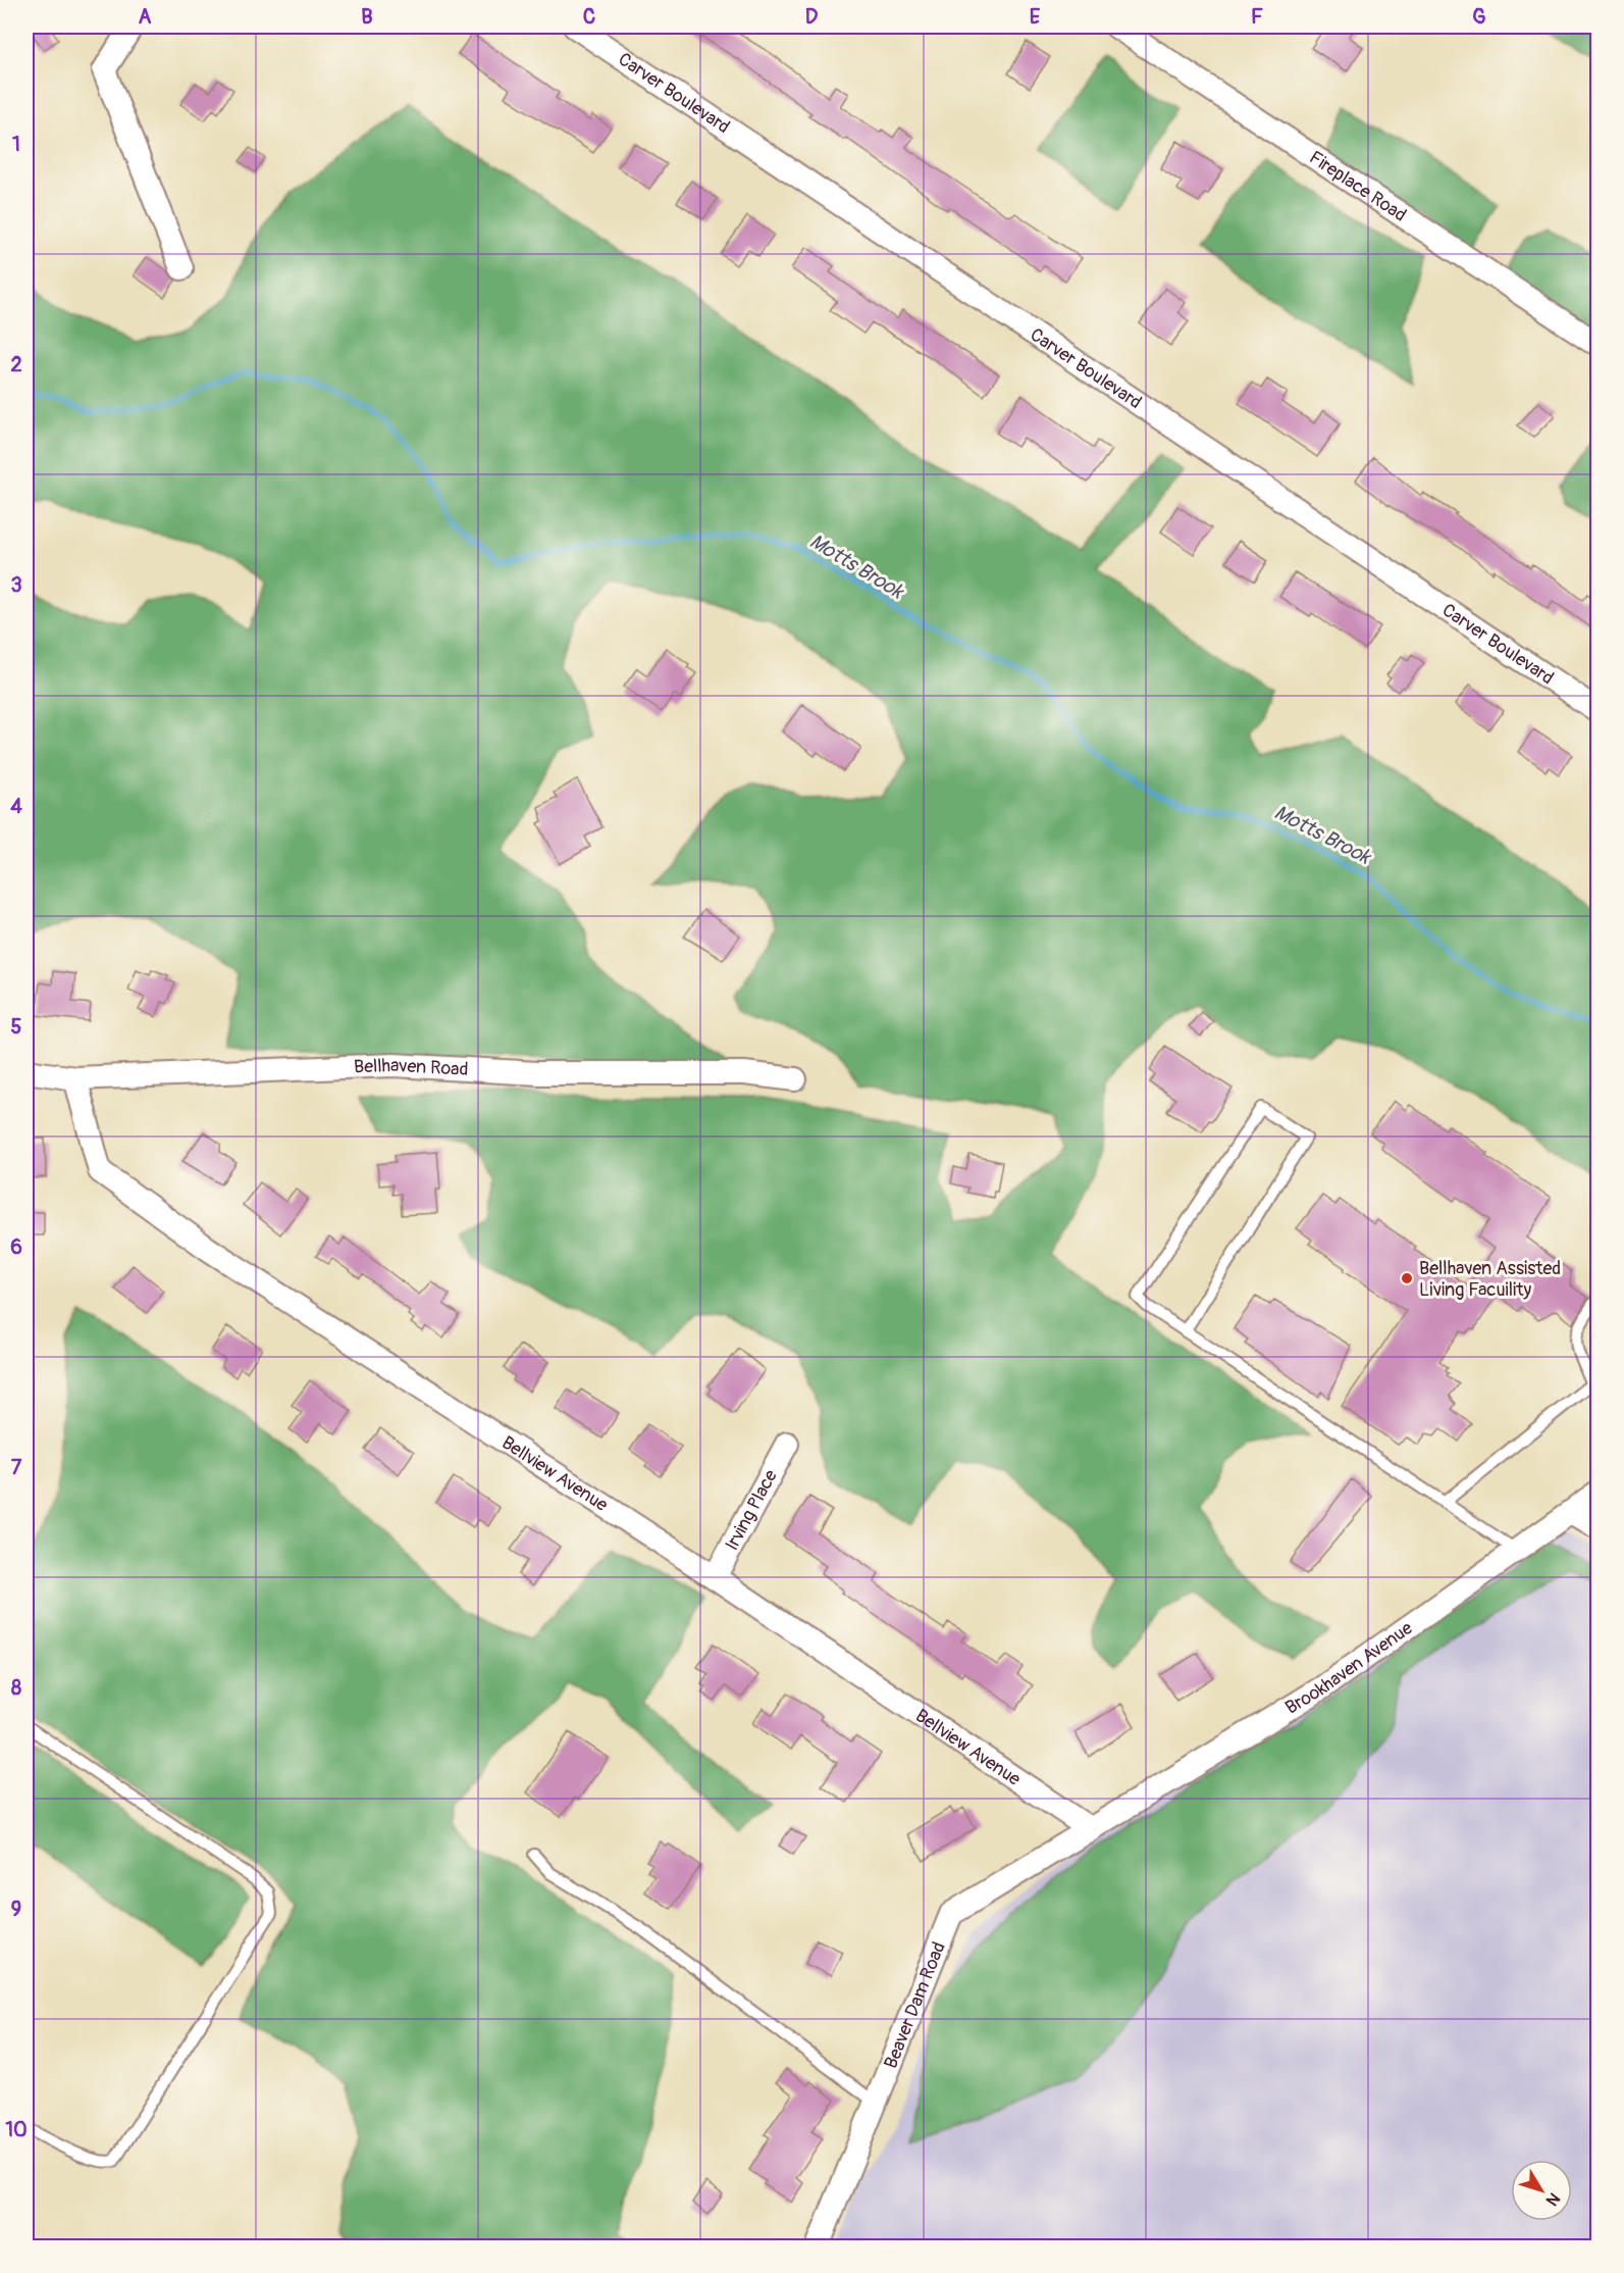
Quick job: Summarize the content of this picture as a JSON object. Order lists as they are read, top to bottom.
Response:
{
  "streets": {
    "street": [
      "Carver Boulevard",
      "Fireplace Road",
      "Bellhaven Road",
      "Bellview Avenue",
      "Irving Place",
      "Brookhaven Avenue",
      "Beaver Dam Road"
    ]
  },
  "crossings": [
    ["Bellhaven Road", "Bellview Avenue"],
    ["Bellview Avenue", "Irving Place"],
    ["Bellview Avenue", "Brookhaven Avenue"],
    ["Bellview Avenue", "Beaver Dam Road"],
    ["Brookhaven Avenue", "Beaver Dam Road"]
  ],
  "water": ["Motts Brook"],
  "places": ["Bellhaven Assisted Living Facuility"],
  "north": "bottom right",
  "grid": {
    "columns": [
      "A",
      "B",
      "C",
      "D",
      "E",
      "F",
      "G"
    ],
    "rows": [
      "1",
      "2",
      "3",
      "4",
      "5",
      "6",
      "7",
      "8",
      "9",
      "10"
    ]
  }
}
